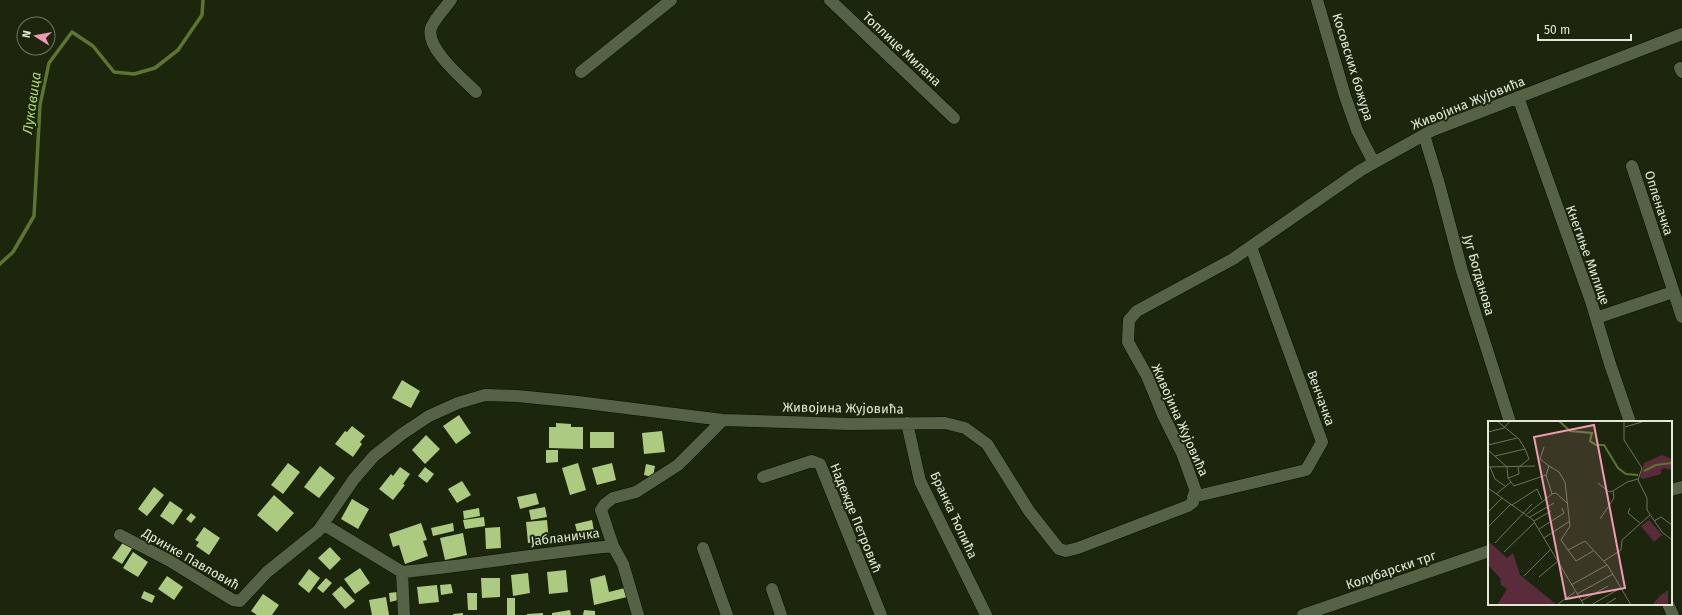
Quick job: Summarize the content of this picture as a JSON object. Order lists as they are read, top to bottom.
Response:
{
  "streets": {
    "street": [
      "Топлице Милана",
      "Косовских божура",
      "Живојина Жујовића",
      "Опленачка",
      "Кнегиње Милице",
      "Југ Богданова",
      "Венчачка",
      "Бранка Ћопића",
      "Надежде Петровић",
      "Јабланичка",
      "Дринке Павловић",
      "Колубарски трг"
    ]
  },
  "crossings": [
    ["Косовских божура", "Живојина Жујовића"],
    ["Живојина Жујовића", "Кнегиње Милице"],
    ["Живојина Жујовића", "Југ Богданова"],
    ["Живојина Жујовића", "Венчачка"],
    ["Живојина Жујовића", "Бранка Ћопића"],
    ["Живојина Жујовића", "Јабланичка"],
    ["Живојина Жујовића", "Дринке Павловић"]
  ],
  "water": ["Лукавица"],
  "scale_bar": "50 m",
  "north": "left"
}
